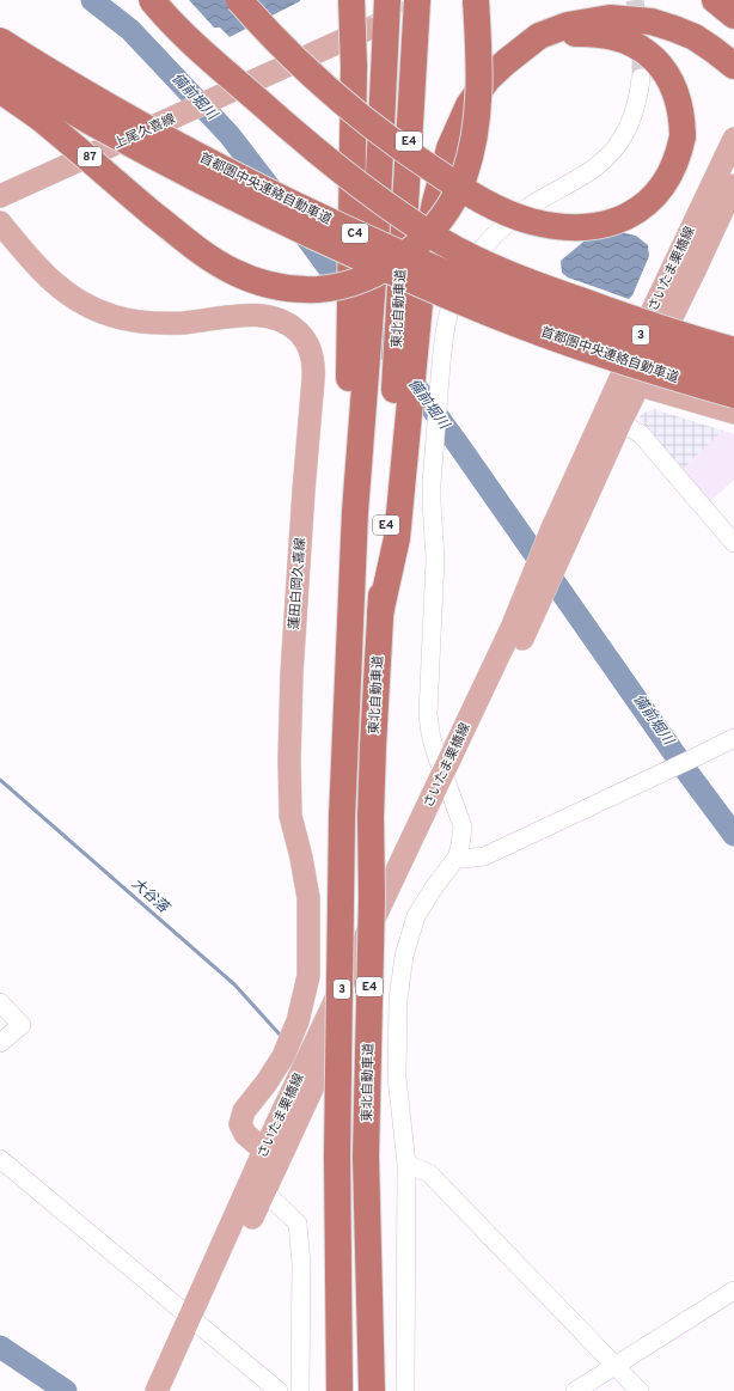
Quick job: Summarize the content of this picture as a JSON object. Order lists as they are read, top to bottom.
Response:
{
  "streets": {
    "highway": [
      "E4",
      "首都圏中央連絡自動車道",
      "C4",
      "東北自動車道"
    ],
    "main road": [
      "上尾久喜線",
      "87",
      "さいたま栗橋線",
      "3",
      "蓮田白岡久喜線"
    ]
  },
  "crossings": [
    ["さいたま栗橋線", "蓮田白岡久喜線"]
  ],
  "water": ["備前堀川", "大谷落"]
}
